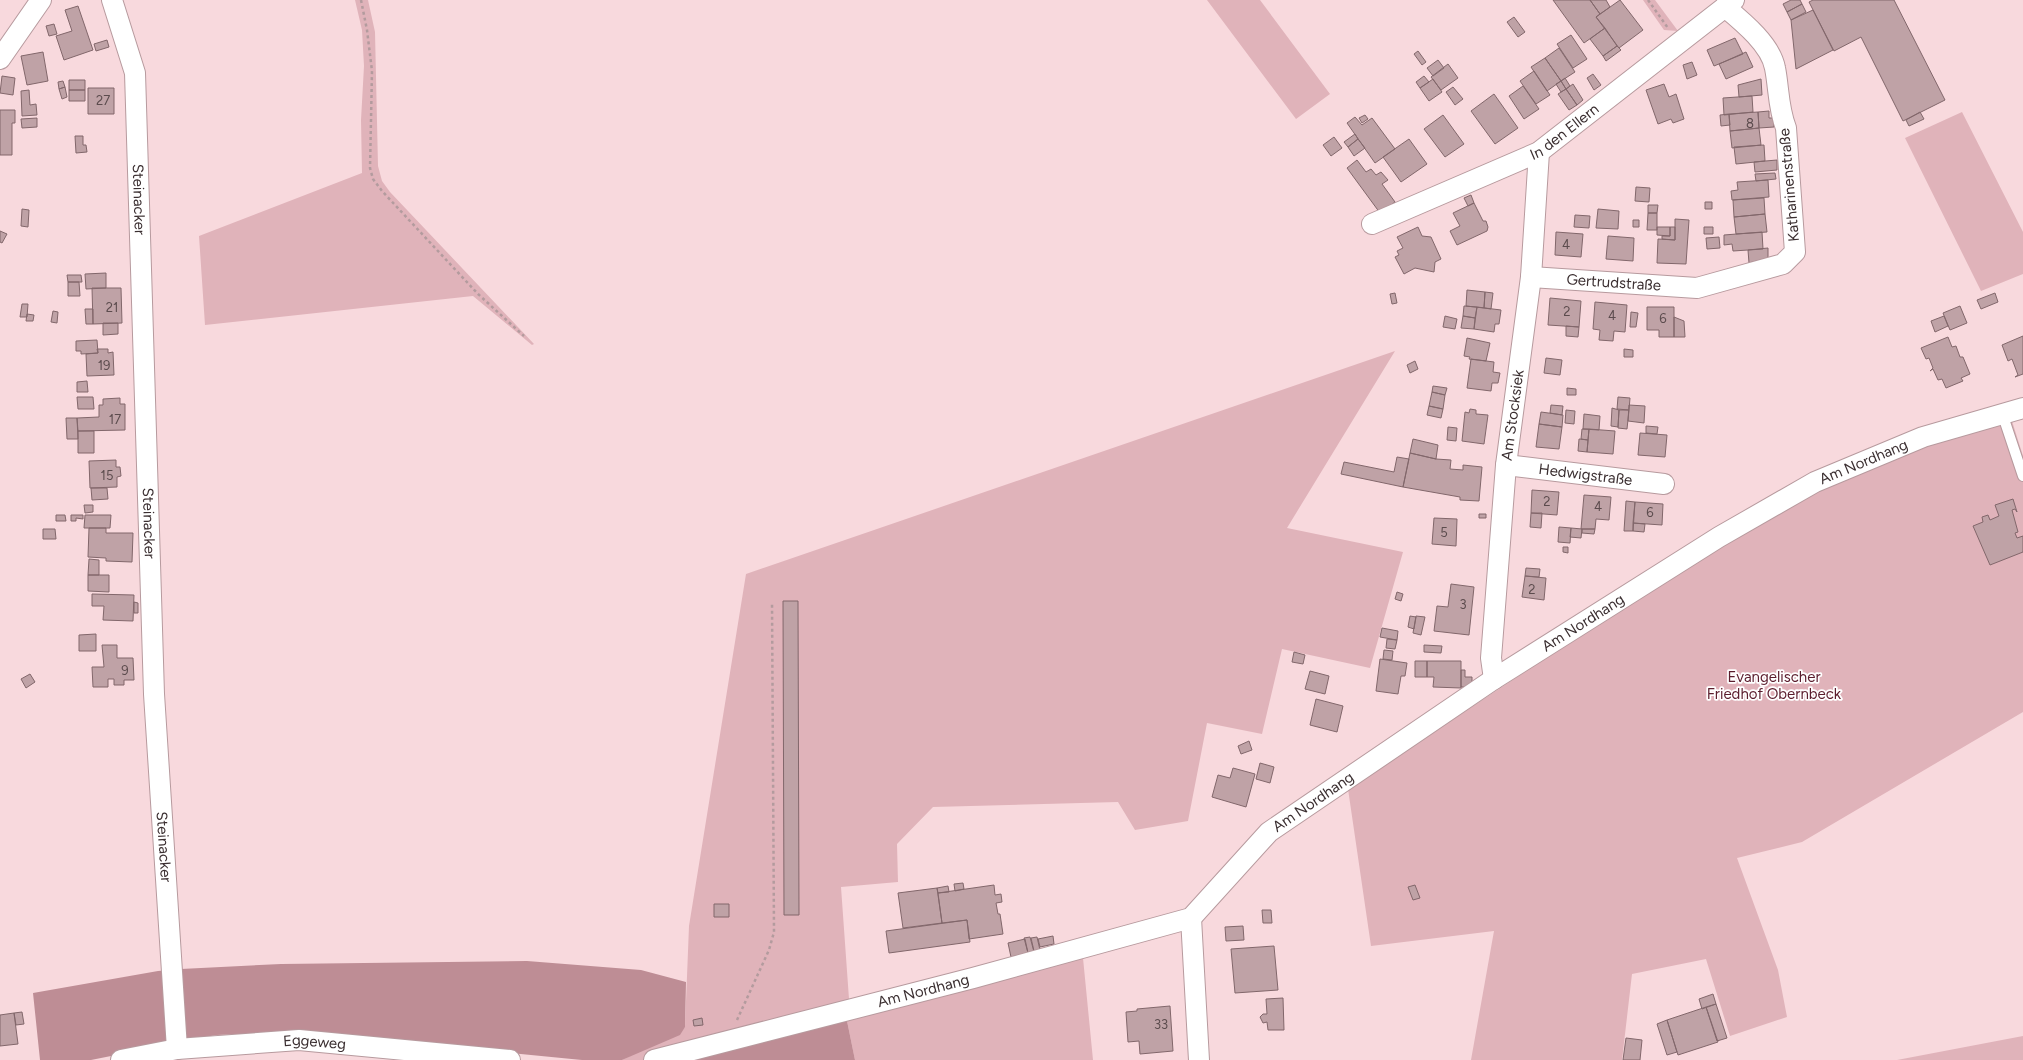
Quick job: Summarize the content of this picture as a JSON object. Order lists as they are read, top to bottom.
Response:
{
  "streets": {
    "street": [
      "In den Ellern",
      "Katharinenstraße",
      "Steinacker",
      "Gertrudstraße",
      "Am Stocksiek",
      "Am Nordhang",
      "Hedwigstraße",
      "Eggeweg"
    ]
  },
  "crossings": [
    ["In den Ellern", "Katharinenstraße"],
    ["In den Ellern", "Am Stocksiek"],
    ["Katharinenstraße", "Gertrudstraße"],
    ["Steinacker", "Eggeweg"],
    ["Gertrudstraße", "Am Stocksiek"],
    ["Am Stocksiek", "Am Nordhang"],
    ["Am Stocksiek", "Hedwigstraße"]
  ],
  "parks": ["Evangelischer Friedhof Obernbeck"],
  "house_numbers": [
    "27",
    "8",
    "4",
    "21",
    "2",
    "4",
    "6",
    "19",
    "17",
    "15",
    "2",
    "4",
    "6",
    "5",
    "2",
    "3",
    "9",
    "33"
  ]
}
